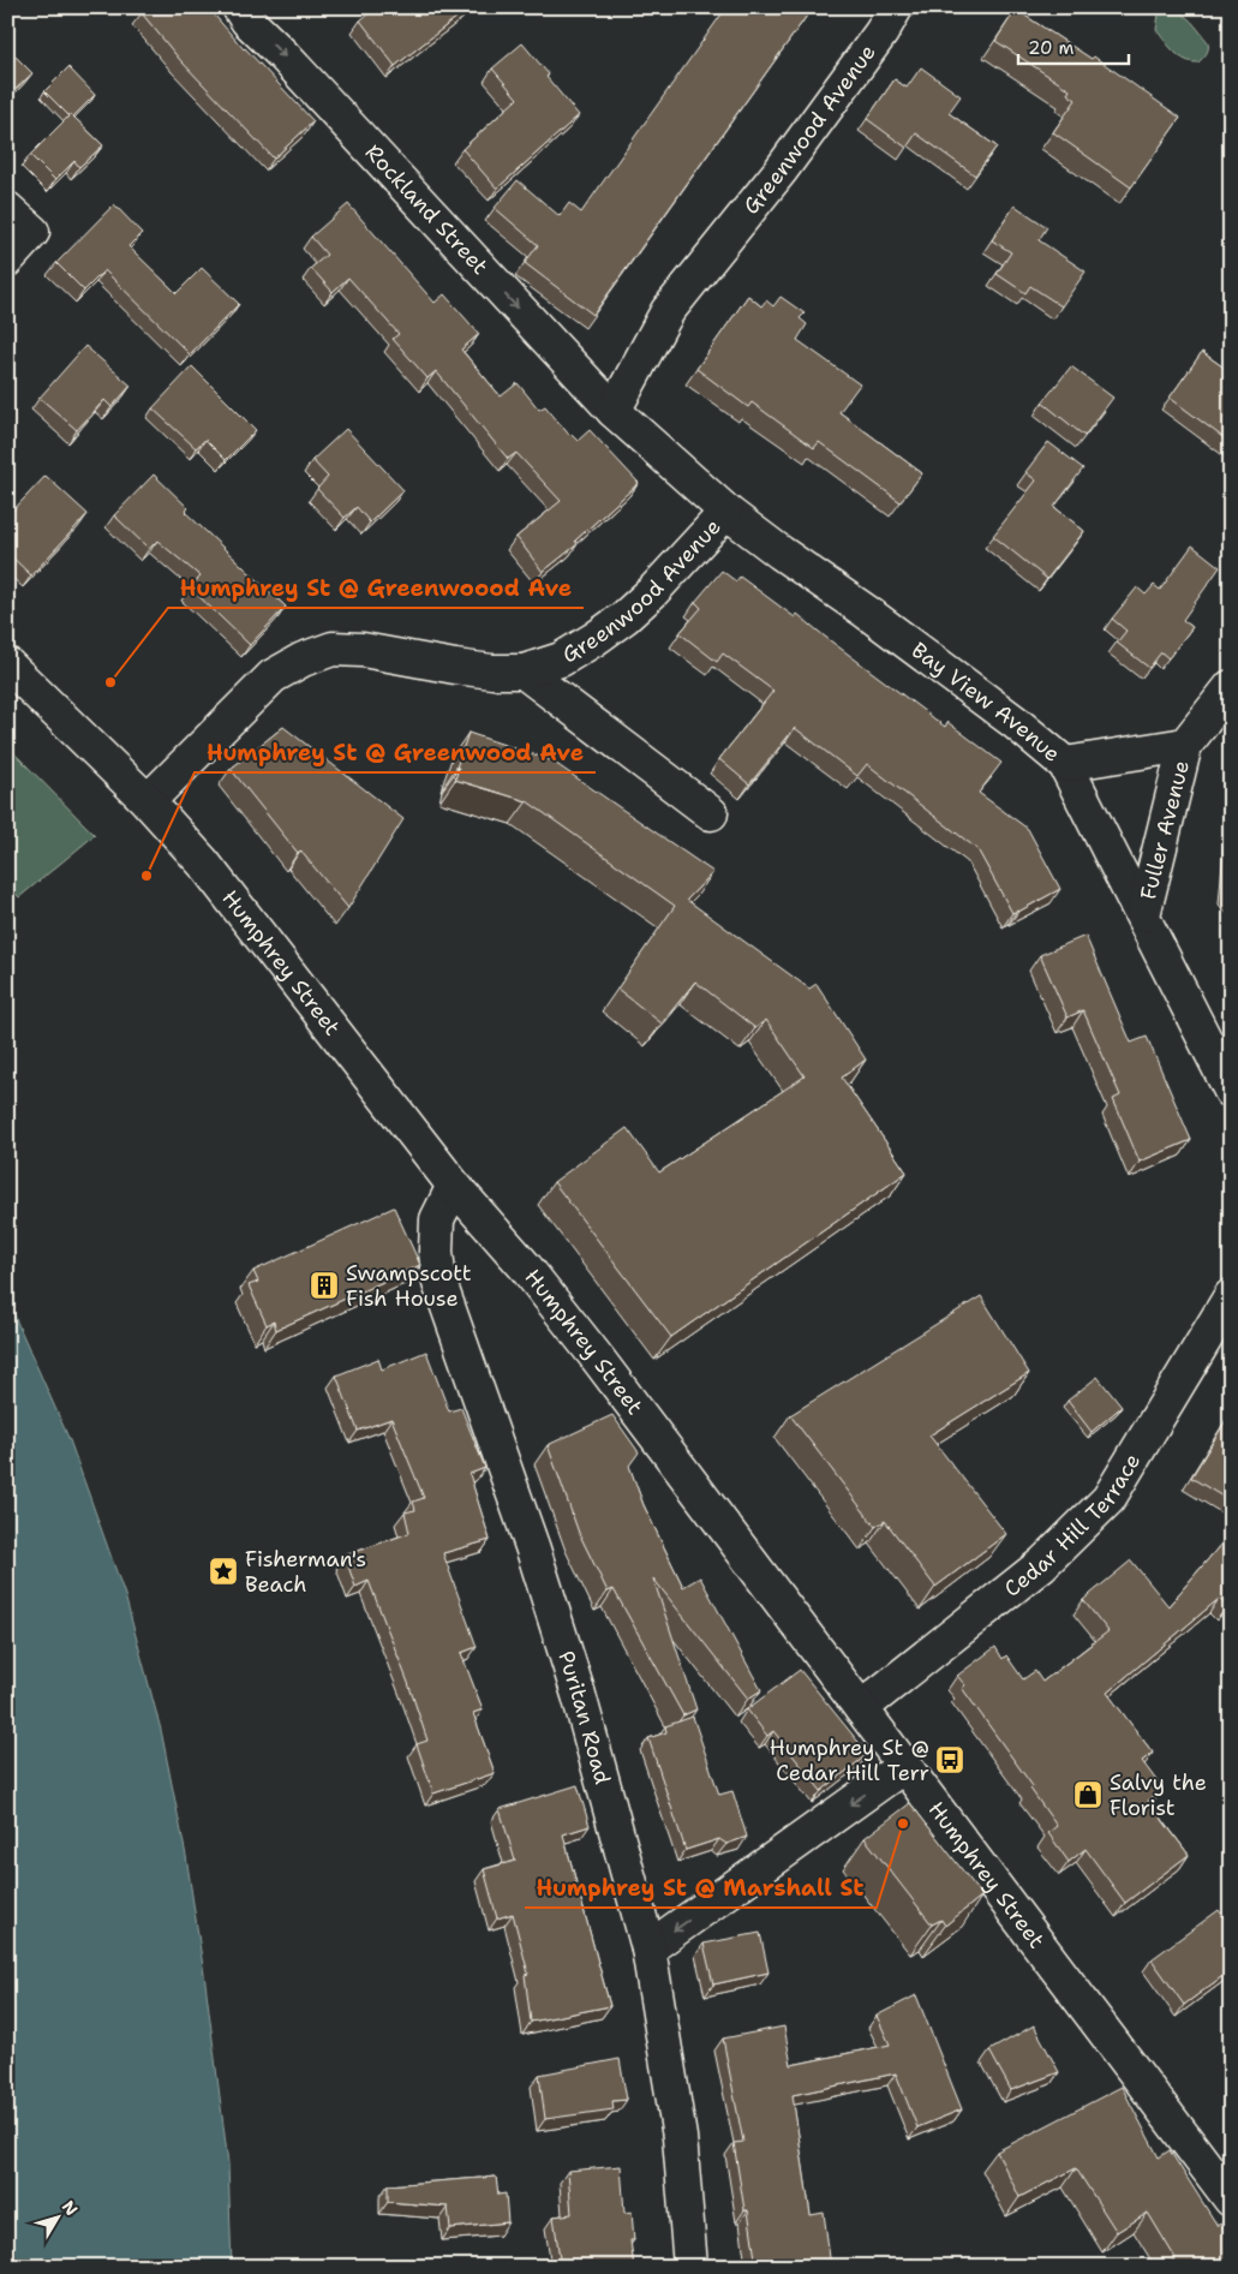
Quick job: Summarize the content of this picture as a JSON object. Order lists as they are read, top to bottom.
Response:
{
  "streets": {
    "street": [
      "Greenwood Avenue",
      "Rockland Street",
      "Bay View Avenue",
      "Fuller Avenue",
      "Humphrey Street",
      "Cedar Hill Terrace",
      "Puritan Road"
    ]
  },
  "crossings": [
    ["Greenwood Avenue", "Rockland Street"],
    ["Greenwood Avenue", "Bay View Avenue"],
    ["Greenwood Avenue", "Humphrey Street"],
    ["Bay View Avenue", "Fuller Avenue"],
    ["Humphrey Street", "Cedar Hill Terrace"],
    ["Humphrey Street", "Puritan Road"]
  ],
  "one_way": ["Rockland Street"],
  "places": {
    "other": ["Humphrey St @ Greenwoood Ave", "Humphrey St @ Greenwood Ave", "Humphrey St @ Marshall St"],
    "building": ["Swampscott Fish House"],
    "place": ["Fisherman's Beach"],
    "bus stop": ["Humphrey St @ Cedar Hill Terr"],
    "shop": ["Salvy the Florist"]
  },
  "scale_bar": "20 m",
  "north": "top right"
}
